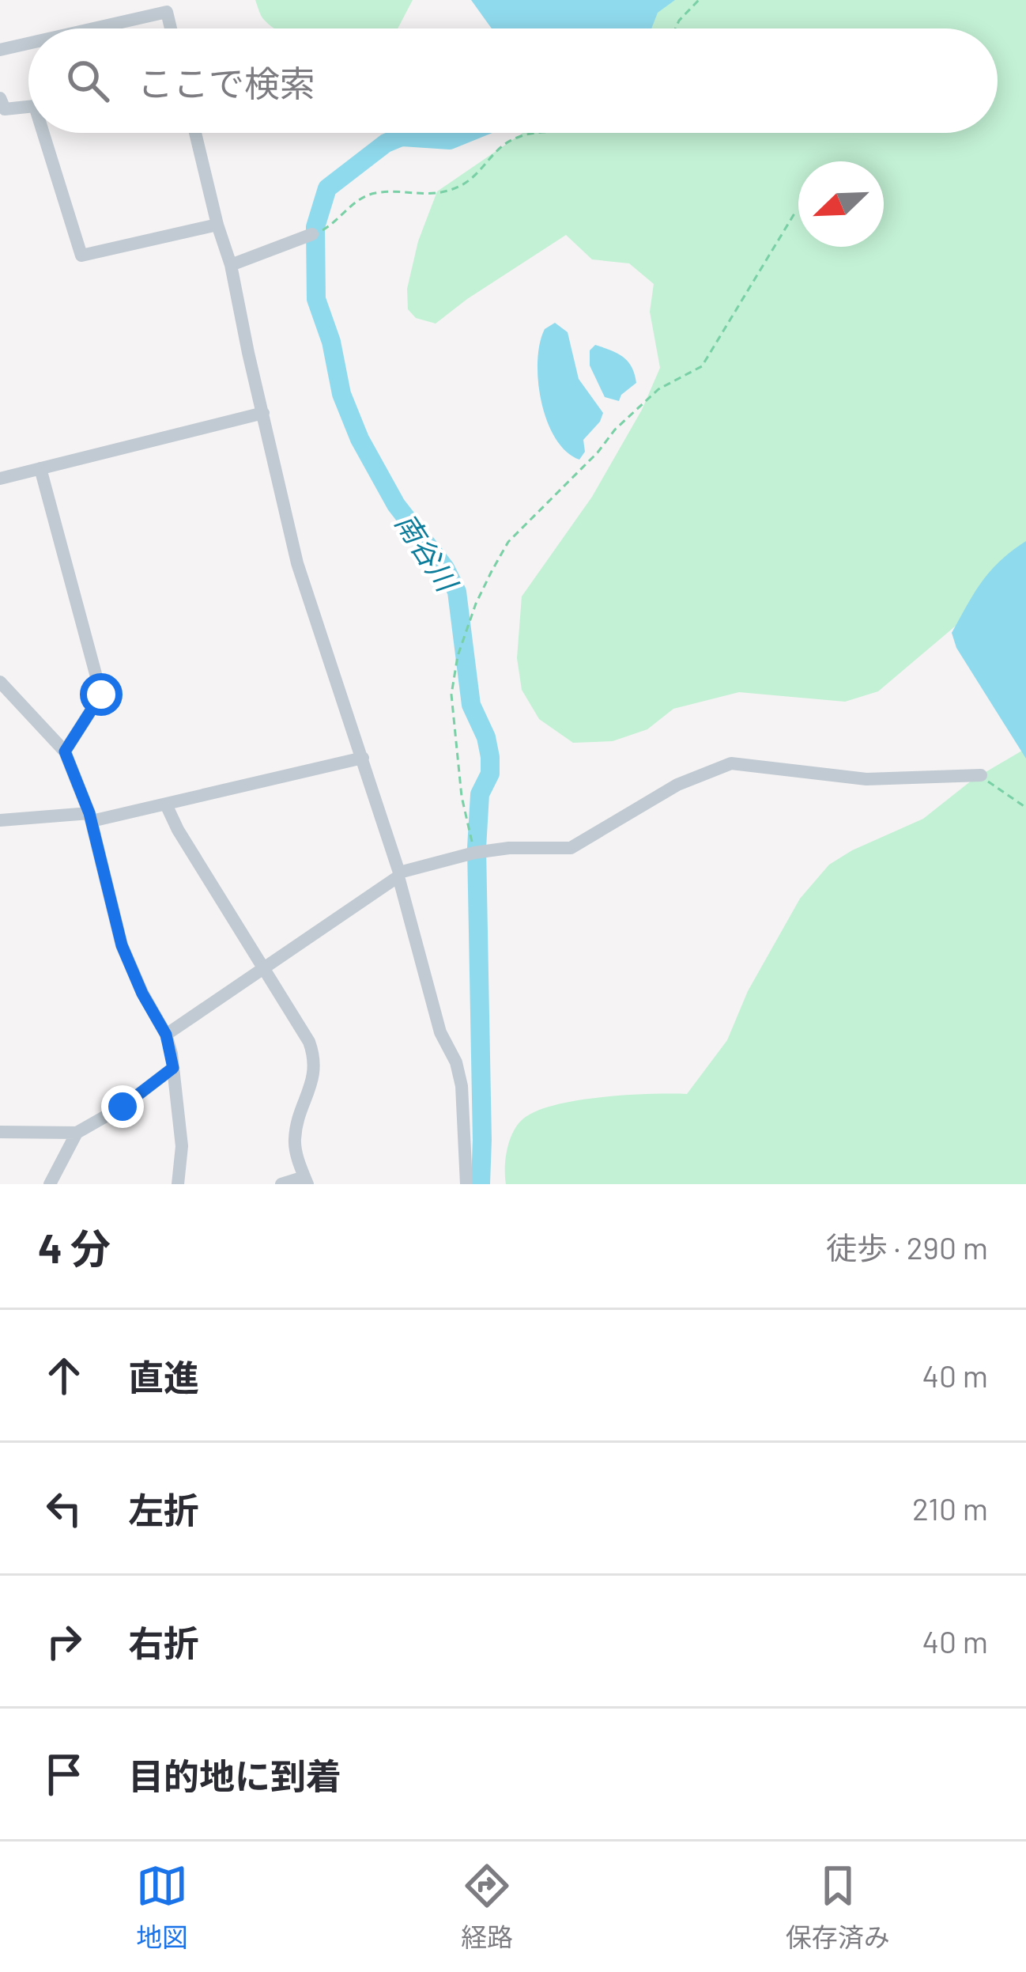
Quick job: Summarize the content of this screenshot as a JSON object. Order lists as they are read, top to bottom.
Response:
{
  "water": ["南谷川"],
  "north": "bottom left",
  "page": {
    "search": "ここで検索",
    "heading": ["4 分", "徒歩 · 290 m"],
    "list": [
      ["直進", "40 m"],
      ["左折", "210 m"],
      ["右折", "40 m"],
      "目的地に到着"
    ],
    "nav": ["地図", "経路", "保存済み"]
  }
}
